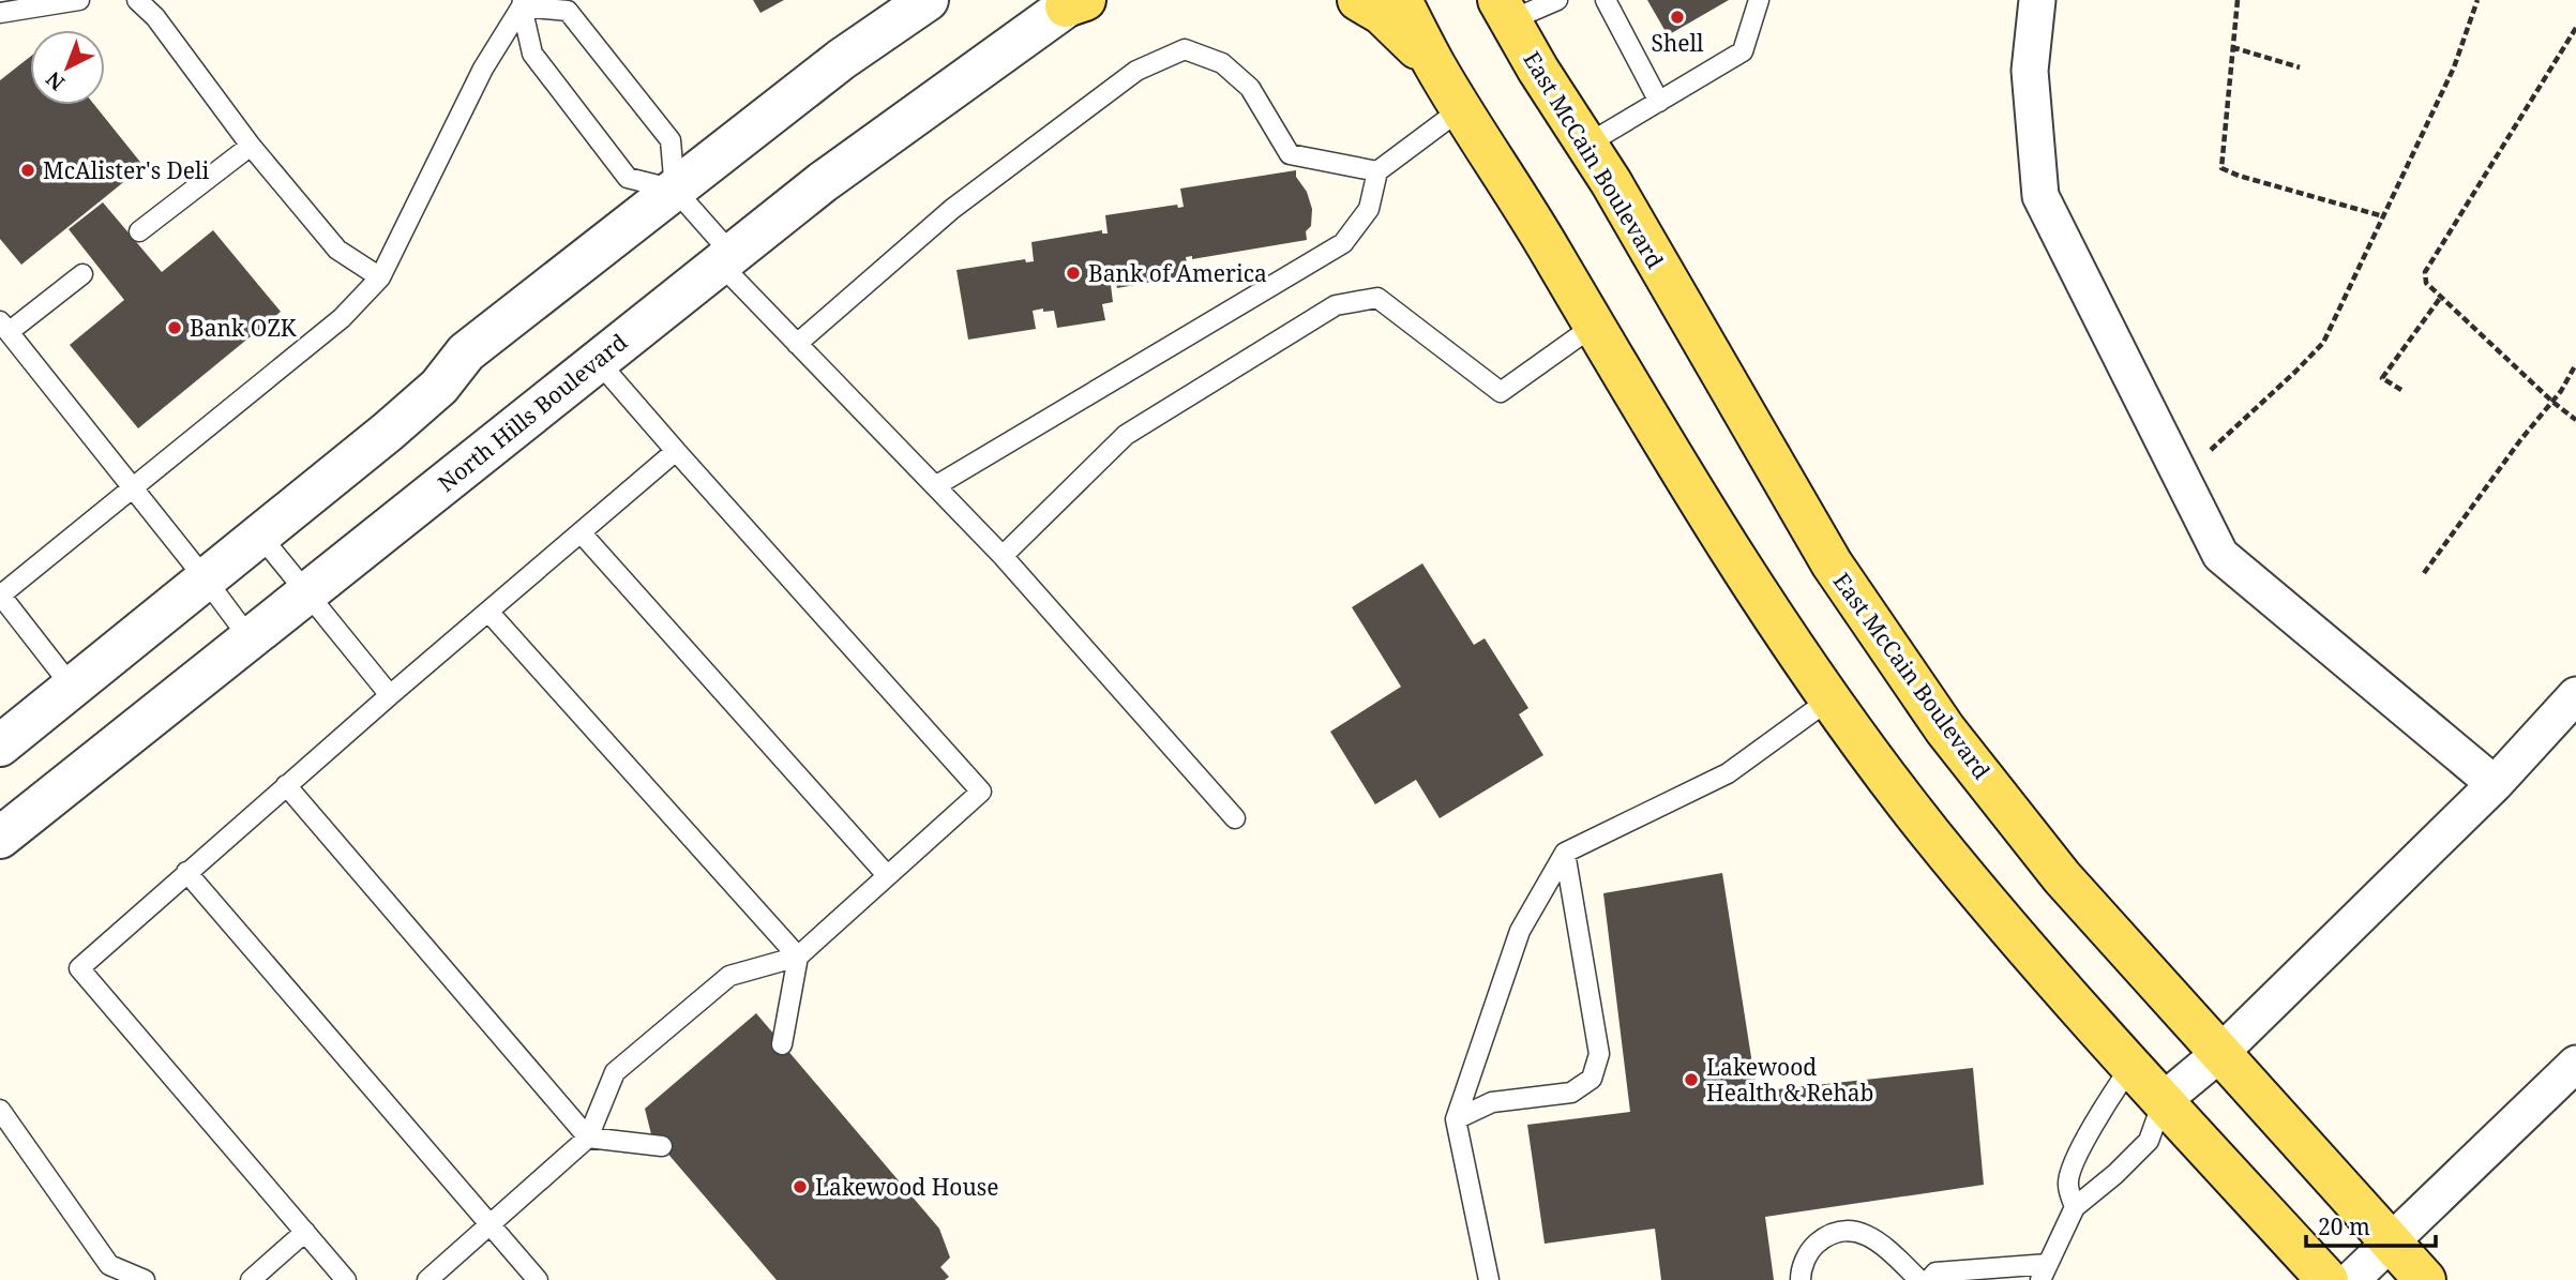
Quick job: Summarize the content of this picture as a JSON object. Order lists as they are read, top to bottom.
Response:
{
  "streets": {
    "main road": ["East McCain Boulevard"],
    "street": ["North Hills Boulevard"]
  },
  "places": [
    "Shell",
    "McAlister's Deli",
    "Bank of America",
    "Bank OZK",
    "Lakewood Health & Rehab",
    "Lakewood House"
  ],
  "scale_bar": "20 m",
  "north": "bottom left"
}
